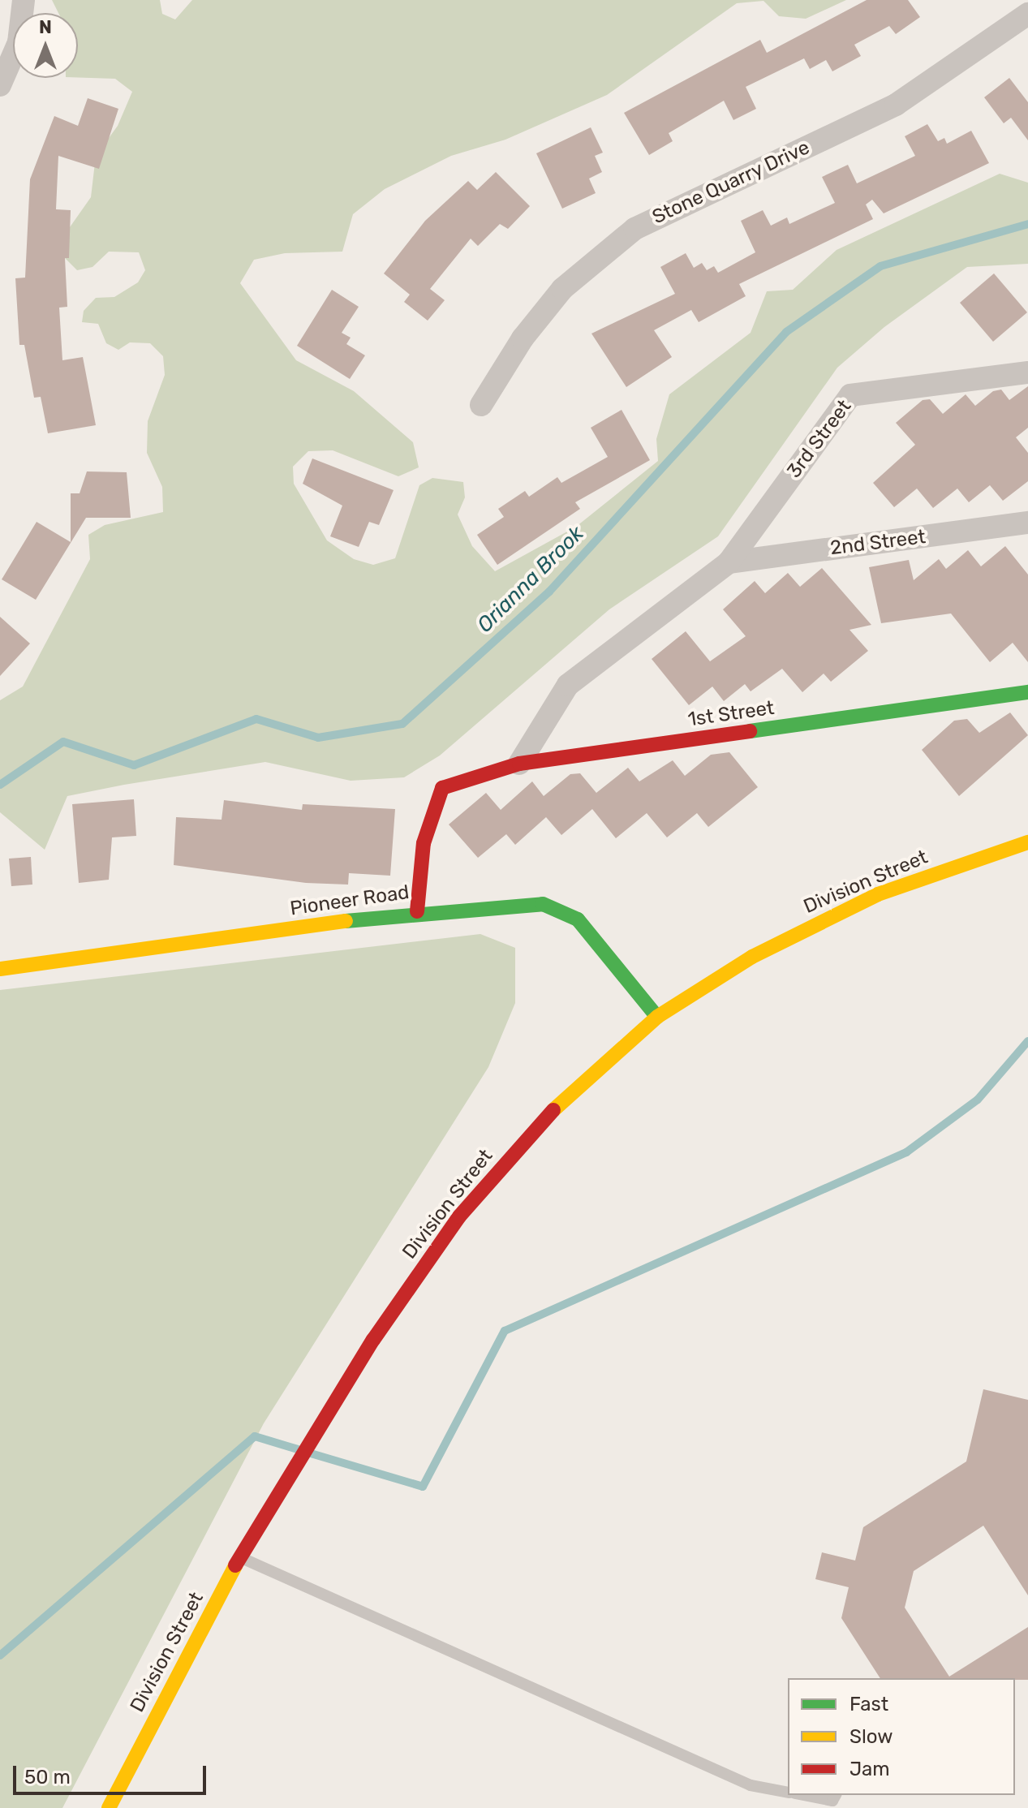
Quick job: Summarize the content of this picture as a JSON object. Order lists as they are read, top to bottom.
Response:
{
  "streets": {
    "street": [
      "Stone Quarry Drive",
      "3rd Street",
      "2nd Street",
      "1st Street",
      "Division Street",
      "Pioneer Road"
    ]
  },
  "crossings": [
    ["3rd Street", "2nd Street"],
    ["1st Street", "Pioneer Road"],
    ["Division Street", "Pioneer Road"]
  ],
  "water": ["Orianna Brook"],
  "legend": ["Fast", "Slow", "Jam"],
  "scale_bar": "50 m",
  "north": "top"
}
